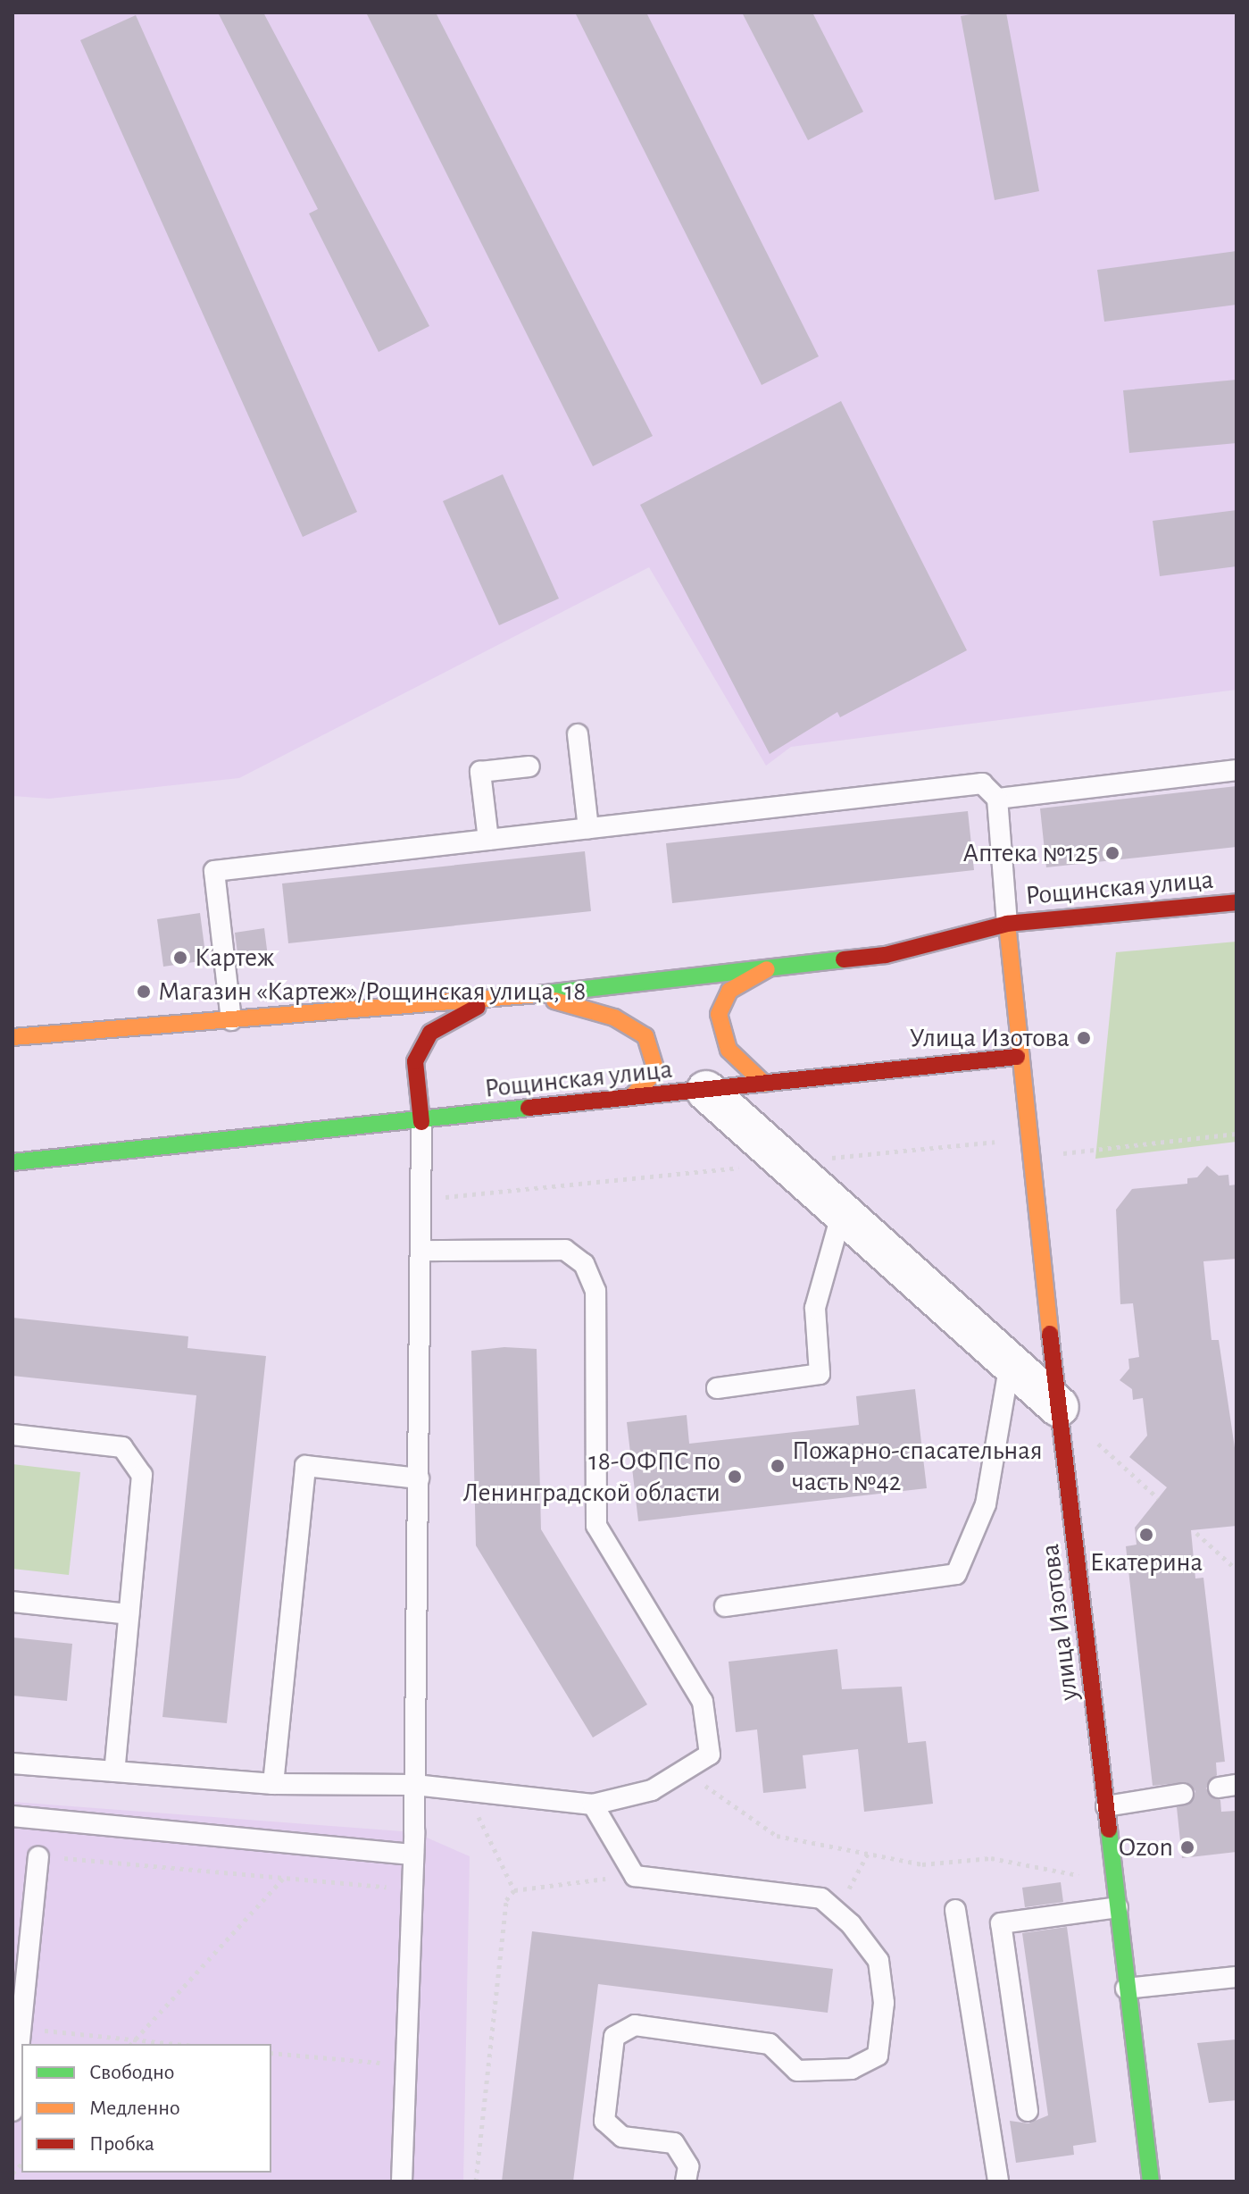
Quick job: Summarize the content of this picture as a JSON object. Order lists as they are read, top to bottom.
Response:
{
  "streets": {
    "street": ["Рощинская улица", "улица Изотова"]
  },
  "crossings": [
    ["Рощинская улица", "улица Изотова"]
  ],
  "places": [
    "Аптека №125",
    "Картеж",
    "Магазин «Картеж»/Рощинская улица, 18",
    "Улица Изотова",
    "Пожарно-спасательная часть №42",
    "18-ОФПС по Ленинградской области",
    "Екатерина",
    "Ozon"
  ],
  "legend": ["Свободно", "Медленно", "Пробка"]
}
